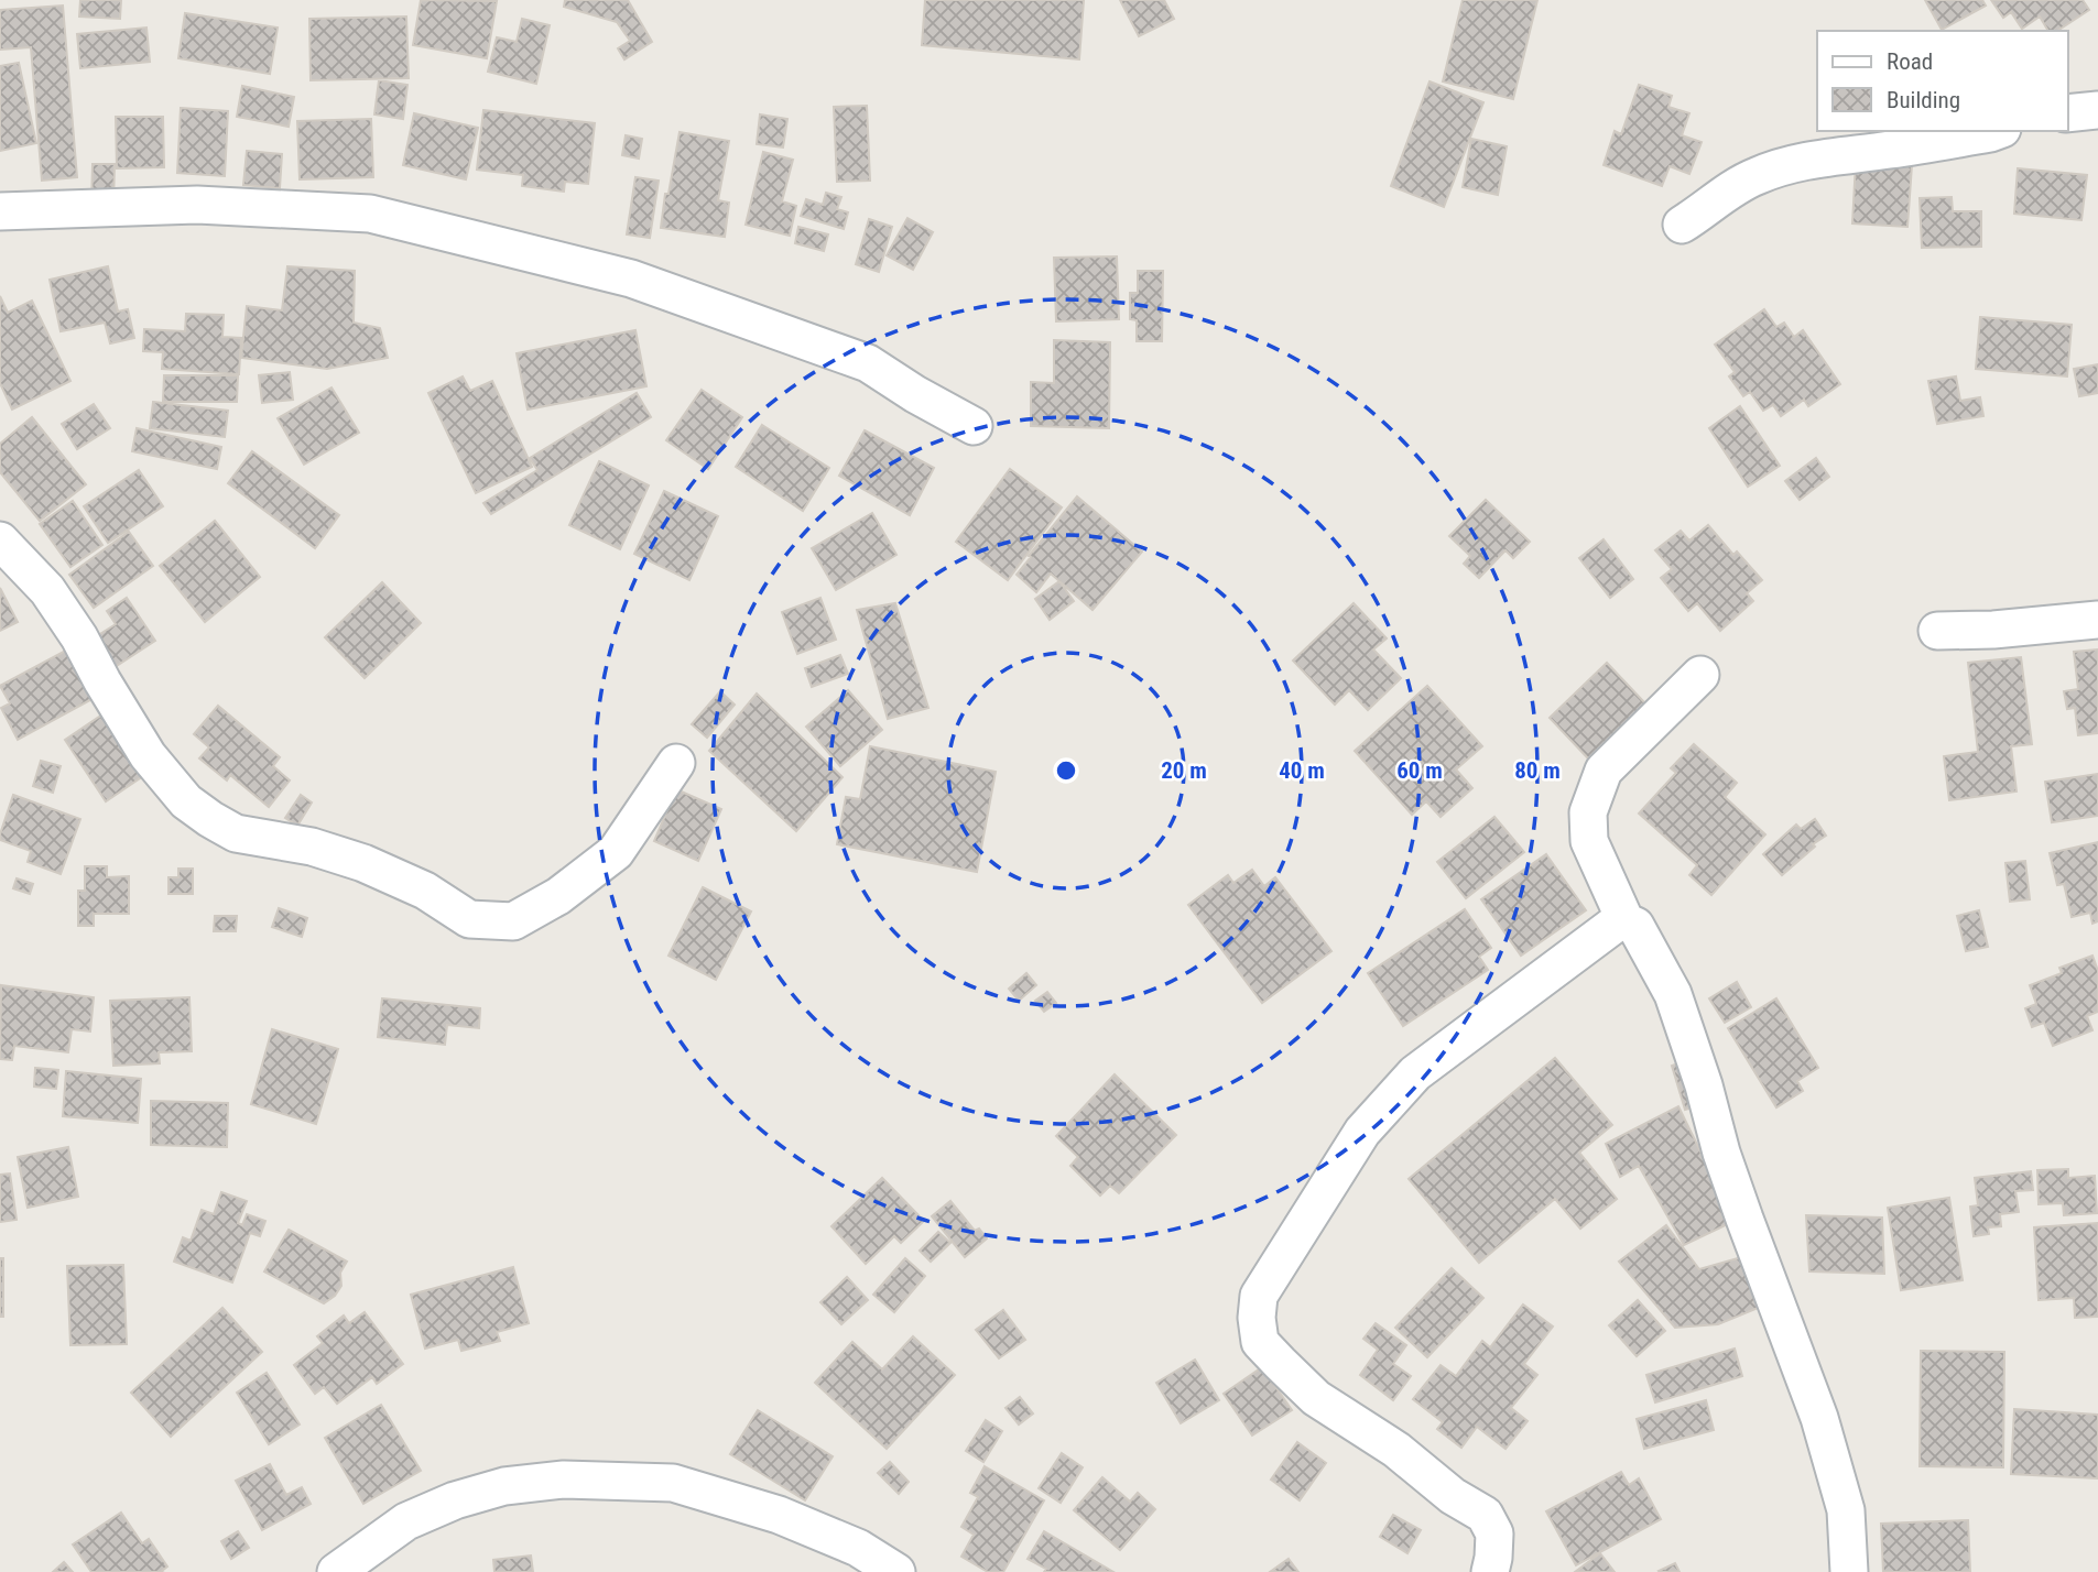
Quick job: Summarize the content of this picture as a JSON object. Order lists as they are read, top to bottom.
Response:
{
  "legend": ["Road", "Building"],
  "rings": [
    "20 m",
    "40 m",
    "60 m",
    "80 m"
  ]
}
